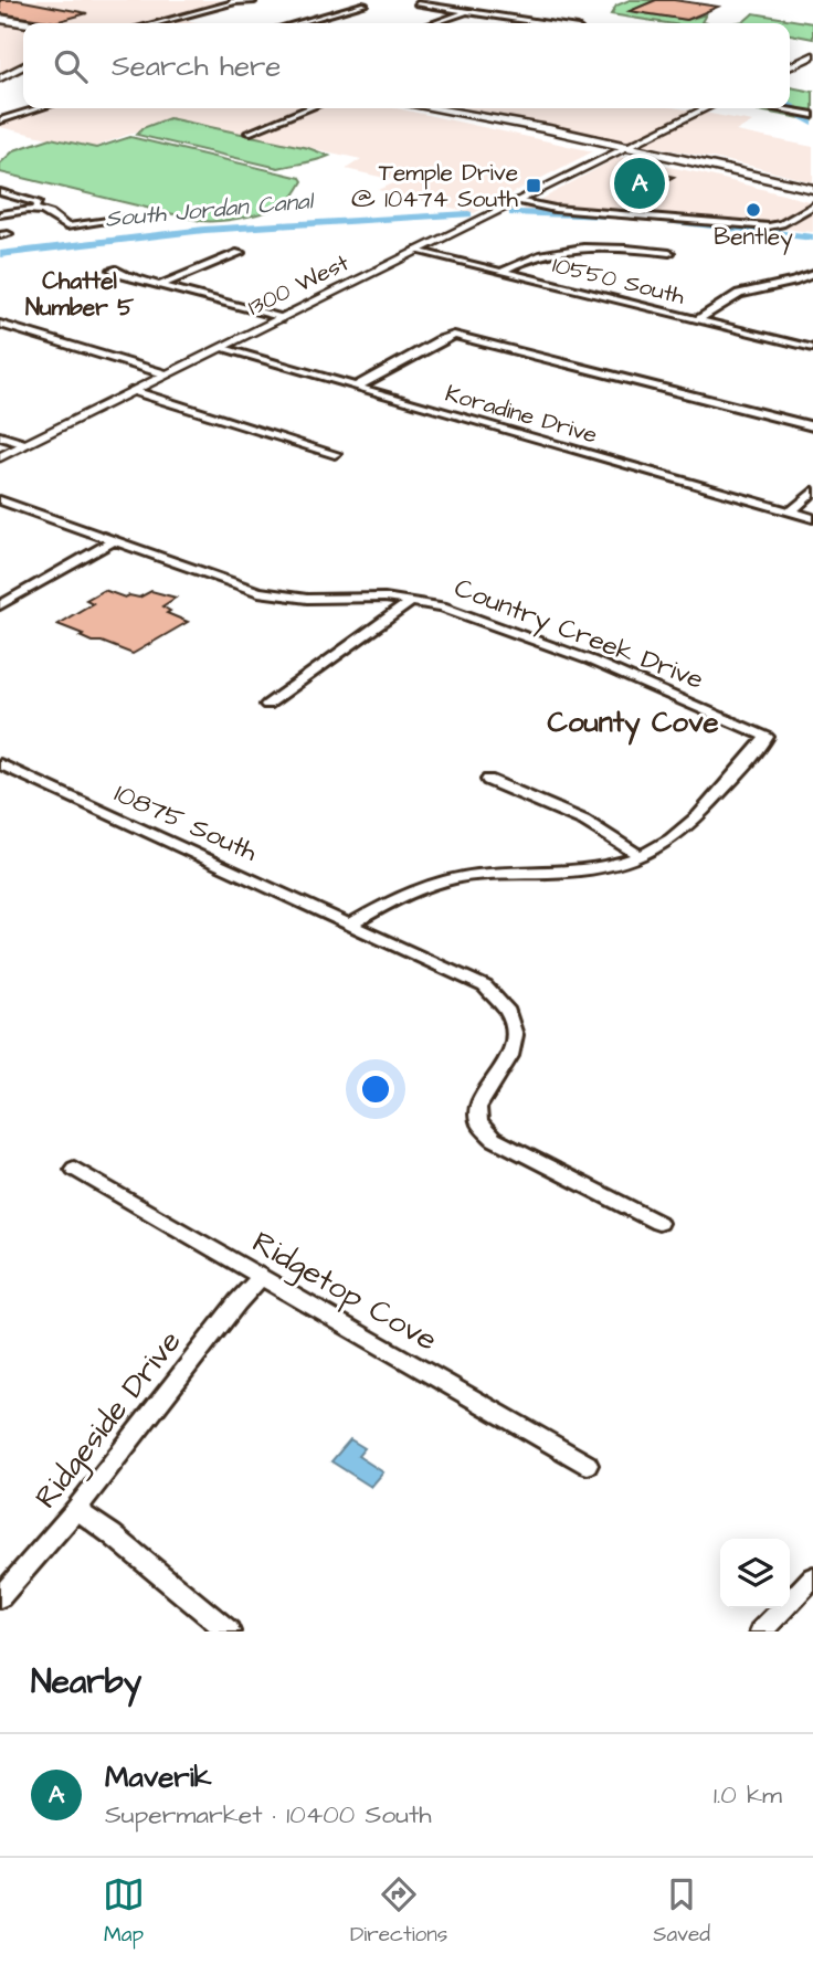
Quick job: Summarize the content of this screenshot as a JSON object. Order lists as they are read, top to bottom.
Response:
{
  "streets": {
    "street": [
      "10550 South",
      "1300 West",
      "Koradine Drive",
      "Country Creek Drive",
      "10875 South",
      "Ridgetop Cove",
      "Ridgeside Drive"
    ]
  },
  "crossings": [
    ["10550 South", "1300 West"],
    ["1300 West", "Koradine Drive"],
    ["Country Creek Drive", "10875 South"],
    ["Ridgetop Cove", "Ridgeside Drive"]
  ],
  "districts": ["Chattel Number 5", "County Cove"],
  "water": ["South Jordan Canal"],
  "places": {
    "transit": ["Temple Drive @ 10474 South"],
    "other": ["Bentley"]
  },
  "page": {
    "search": "Search here",
    "pins": "A",
    "heading": "Nearby",
    "list": [
      {
        "mark": "A",
        "name": "Maverik",
        "note": "Supermarket · 10400 South",
        "value": "1.0 km"
      }
    ],
    "nav": ["Map", "Directions", "Saved"]
  }
}
